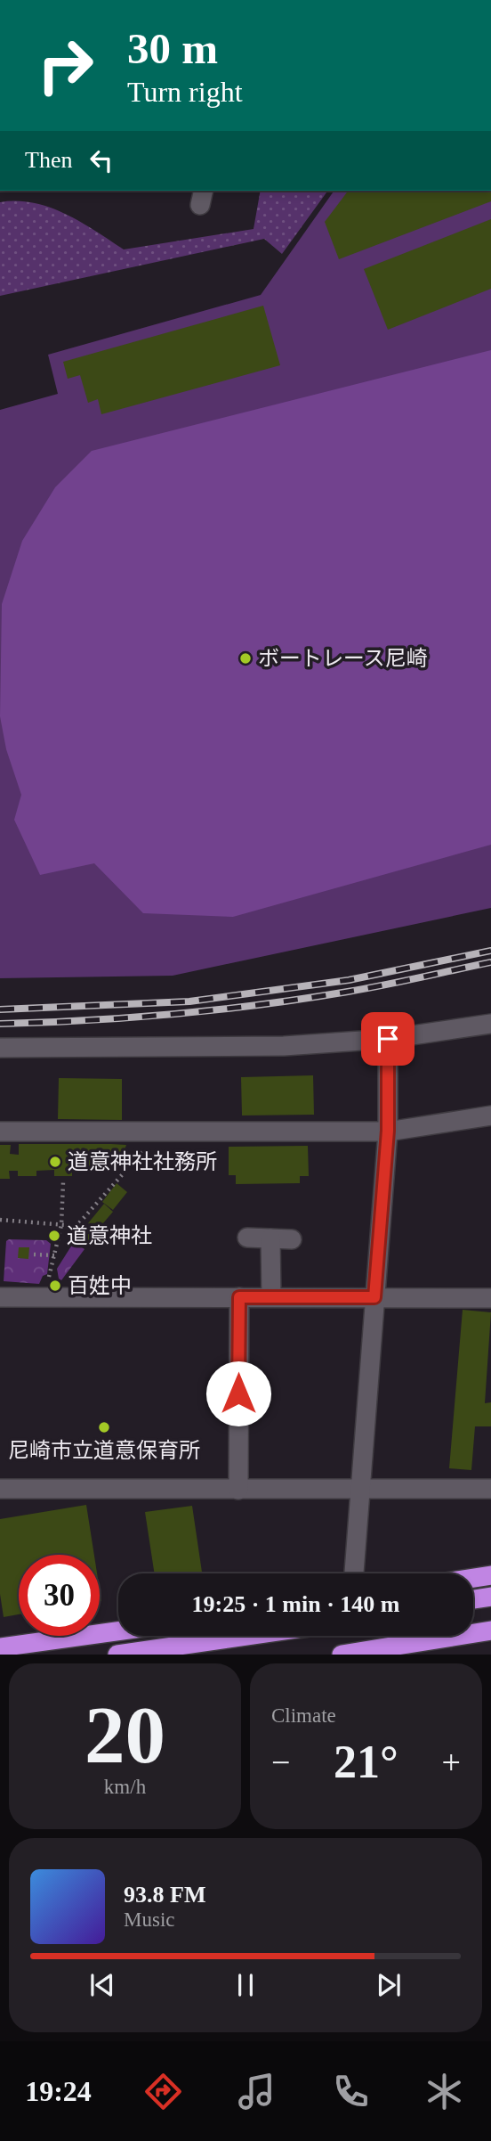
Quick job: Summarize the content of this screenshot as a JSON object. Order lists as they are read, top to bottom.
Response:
{
  "places": [
    "ボートレース尼崎",
    "道意神社社務所",
    "道意神社",
    "百姓中",
    "尼崎市立道意保育所"
  ],
  "page": {
    "turn": ["30 m", "Turn right"],
    "then": "Then",
    "limit": "30",
    "trip": "19:25 · 1 min · 140 m",
    "tile": [
      ["20", "km/h"],
      "Climate"
    ],
    "heat": ["−", "21°", "+"],
    "song": ["93.8 FM", "Music"],
    "tabs": "19:24"
  }
}
